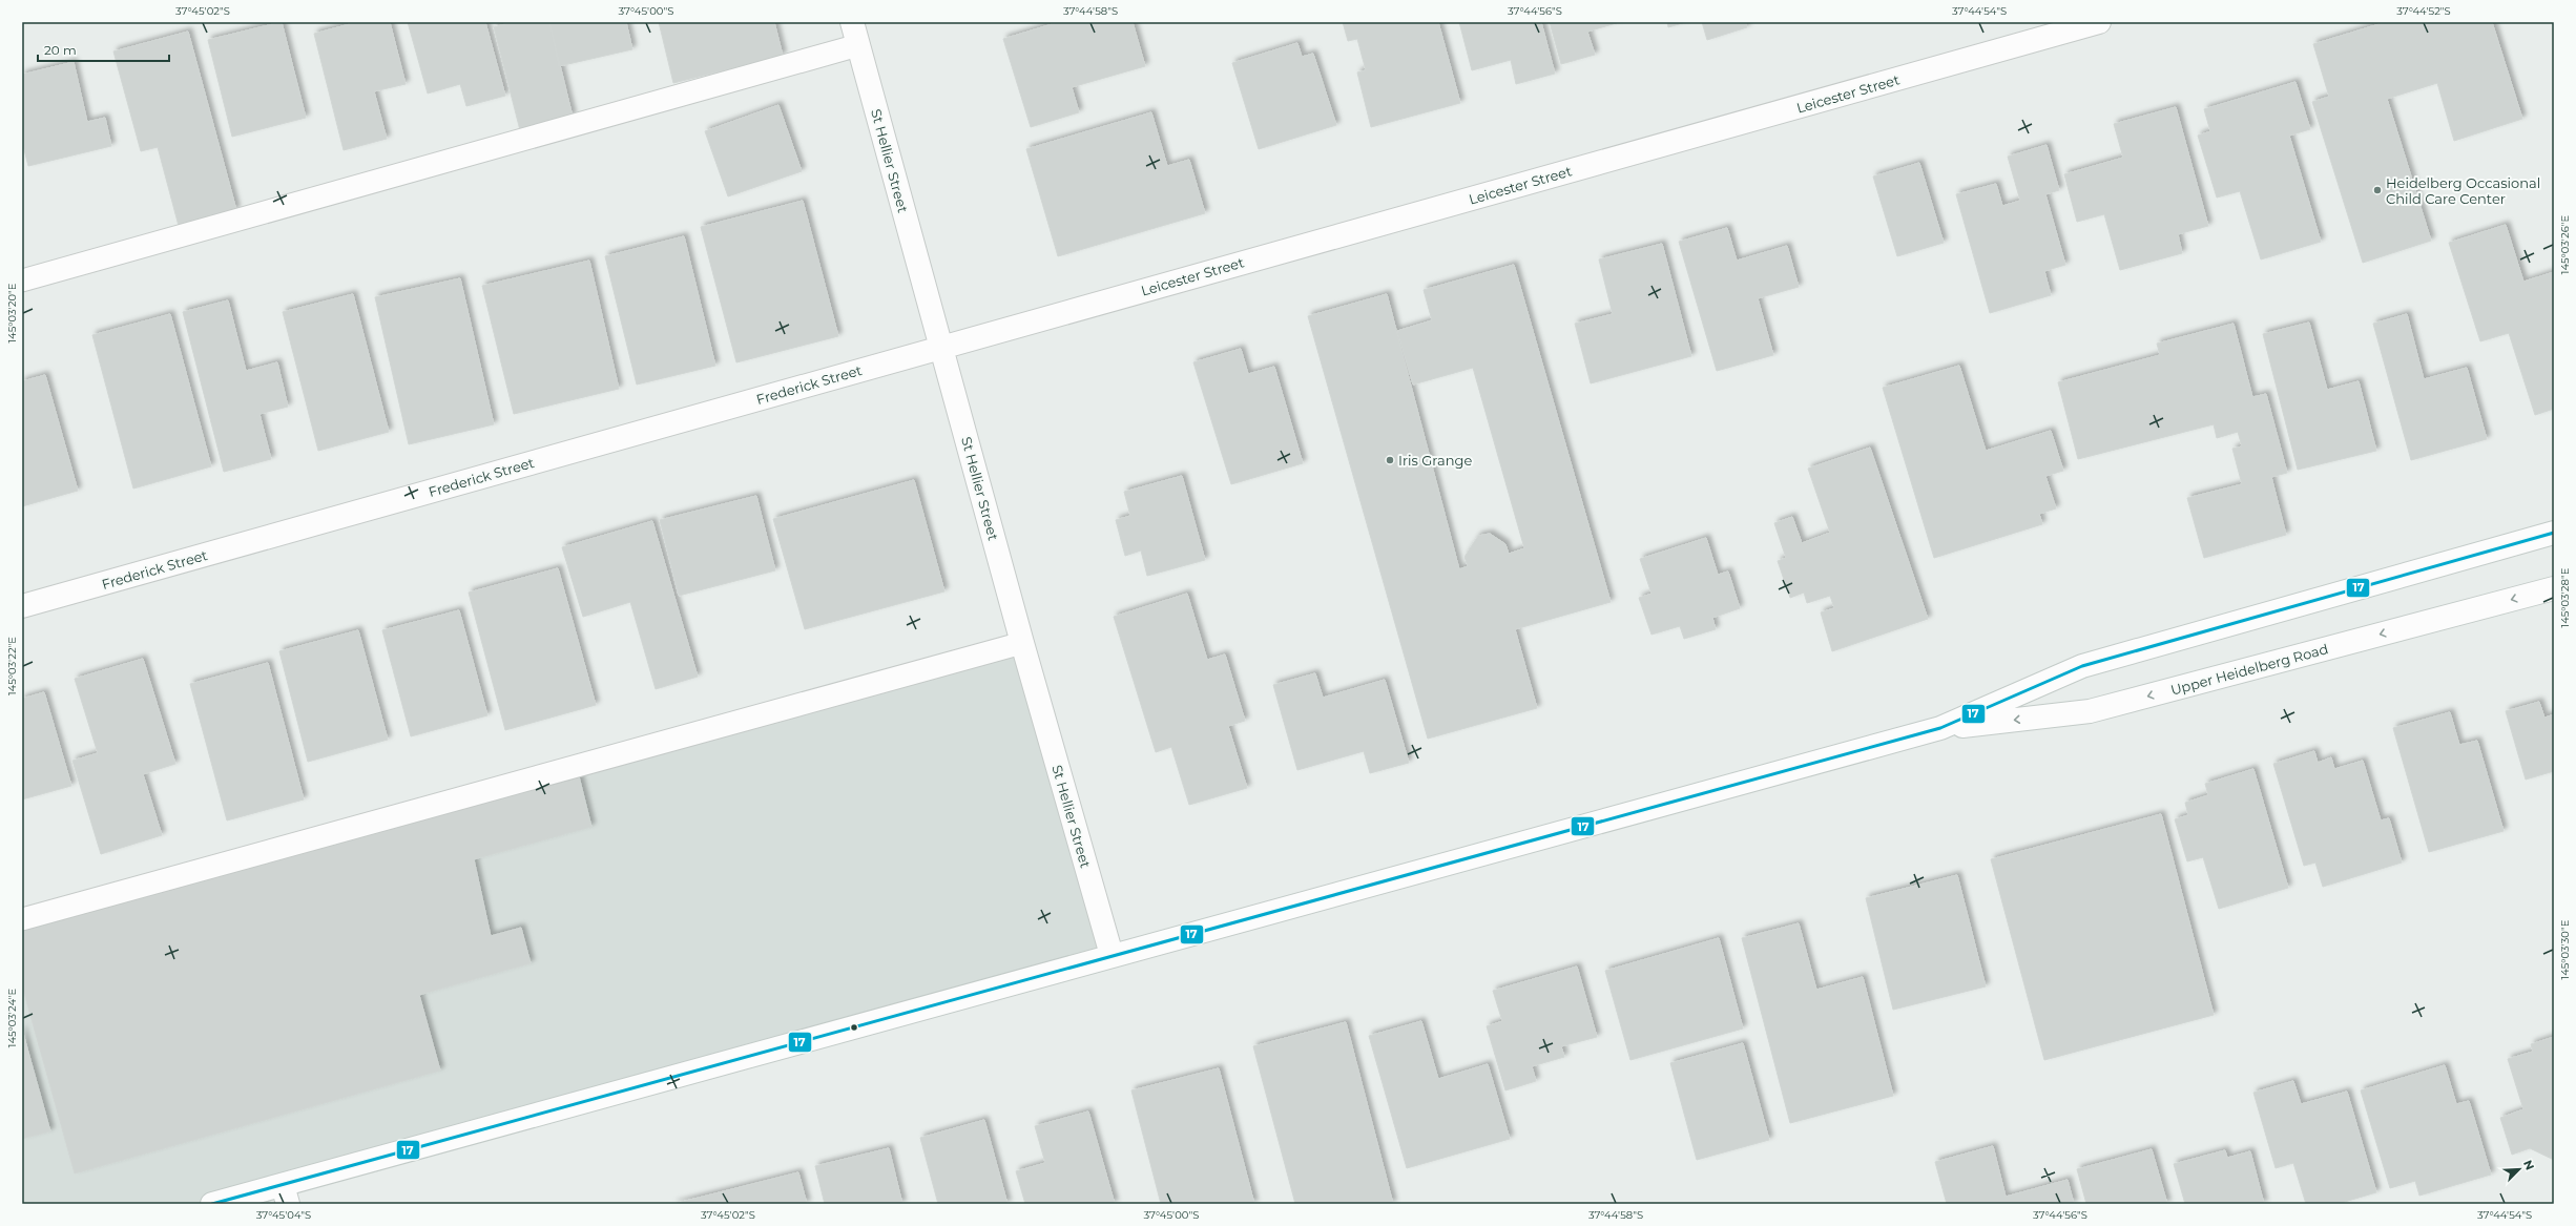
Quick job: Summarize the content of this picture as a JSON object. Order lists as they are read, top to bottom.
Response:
{
  "streets": {
    "street": [
      "Leicester Street",
      "St Hellier Street",
      "Frederick Street",
      "Upper Heidelberg Road"
    ]
  },
  "crossings": [
    ["Leicester Street", "St Hellier Street"],
    ["Leicester Street", "Frederick Street"],
    ["St Hellier Street", "Frederick Street"],
    ["St Hellier Street", "Upper Heidelberg Road"]
  ],
  "places": ["Heidelberg Occasional Child Care Center", "Iris Grange"],
  "lines": ["transit line 17"],
  "scale_bar": "20 m",
  "north": "top right",
  "coordinates": [
    "37°45'02\"S",
    "37°45'00\"S",
    "37°44'58\"S",
    "37°44'56\"S",
    "37°44'54\"S",
    "37°44'52\"S",
    "145°03'26\"E",
    "145°03'20\"E",
    "145°03'28\"E",
    "145°03'22\"E",
    "145°03'30\"E",
    "145°03'24\"E",
    "37°45'04\"S"
  ]
}
